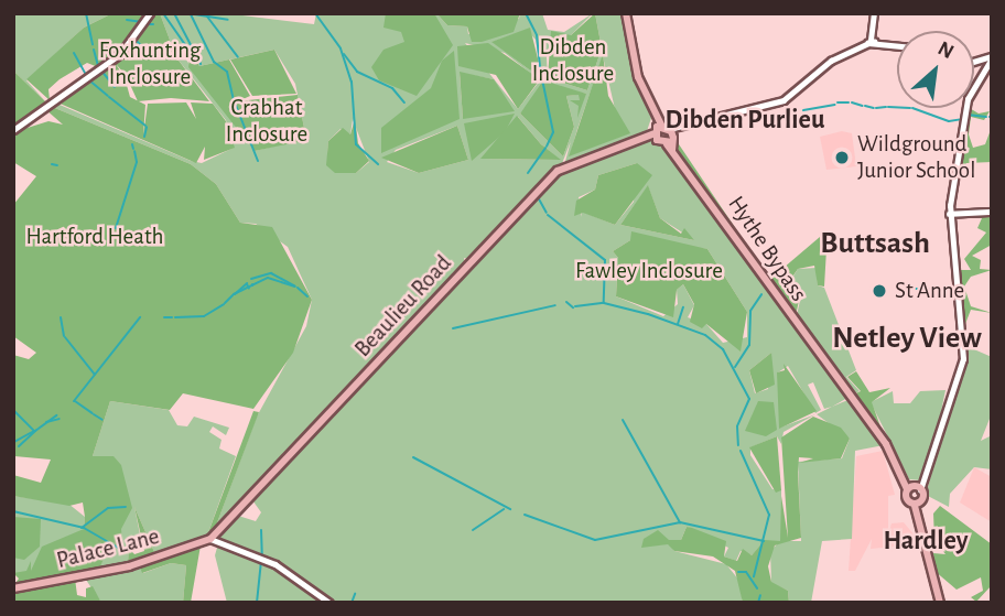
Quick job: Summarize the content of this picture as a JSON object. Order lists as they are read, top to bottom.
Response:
{
  "streets": {
    "main road": ["Hythe Bypass", "Beaulieu Road", "Palace Lane"]
  },
  "crossings": [
    ["Hythe Bypass", "Beaulieu Road"],
    ["Beaulieu Road", "Palace Lane"]
  ],
  "districts": [
    "Dibden Purlieu",
    "Buttsash",
    "Netley View",
    "Hardley"
  ],
  "parks": [
    "Dibden Inclosure",
    "Foxhunting Inclosure",
    "Crabhat Inclosure",
    "Hartford Heath",
    "Fawley Inclosure"
  ],
  "places": ["Wildground Junior School", "St Anne"],
  "north": "top right"
}
